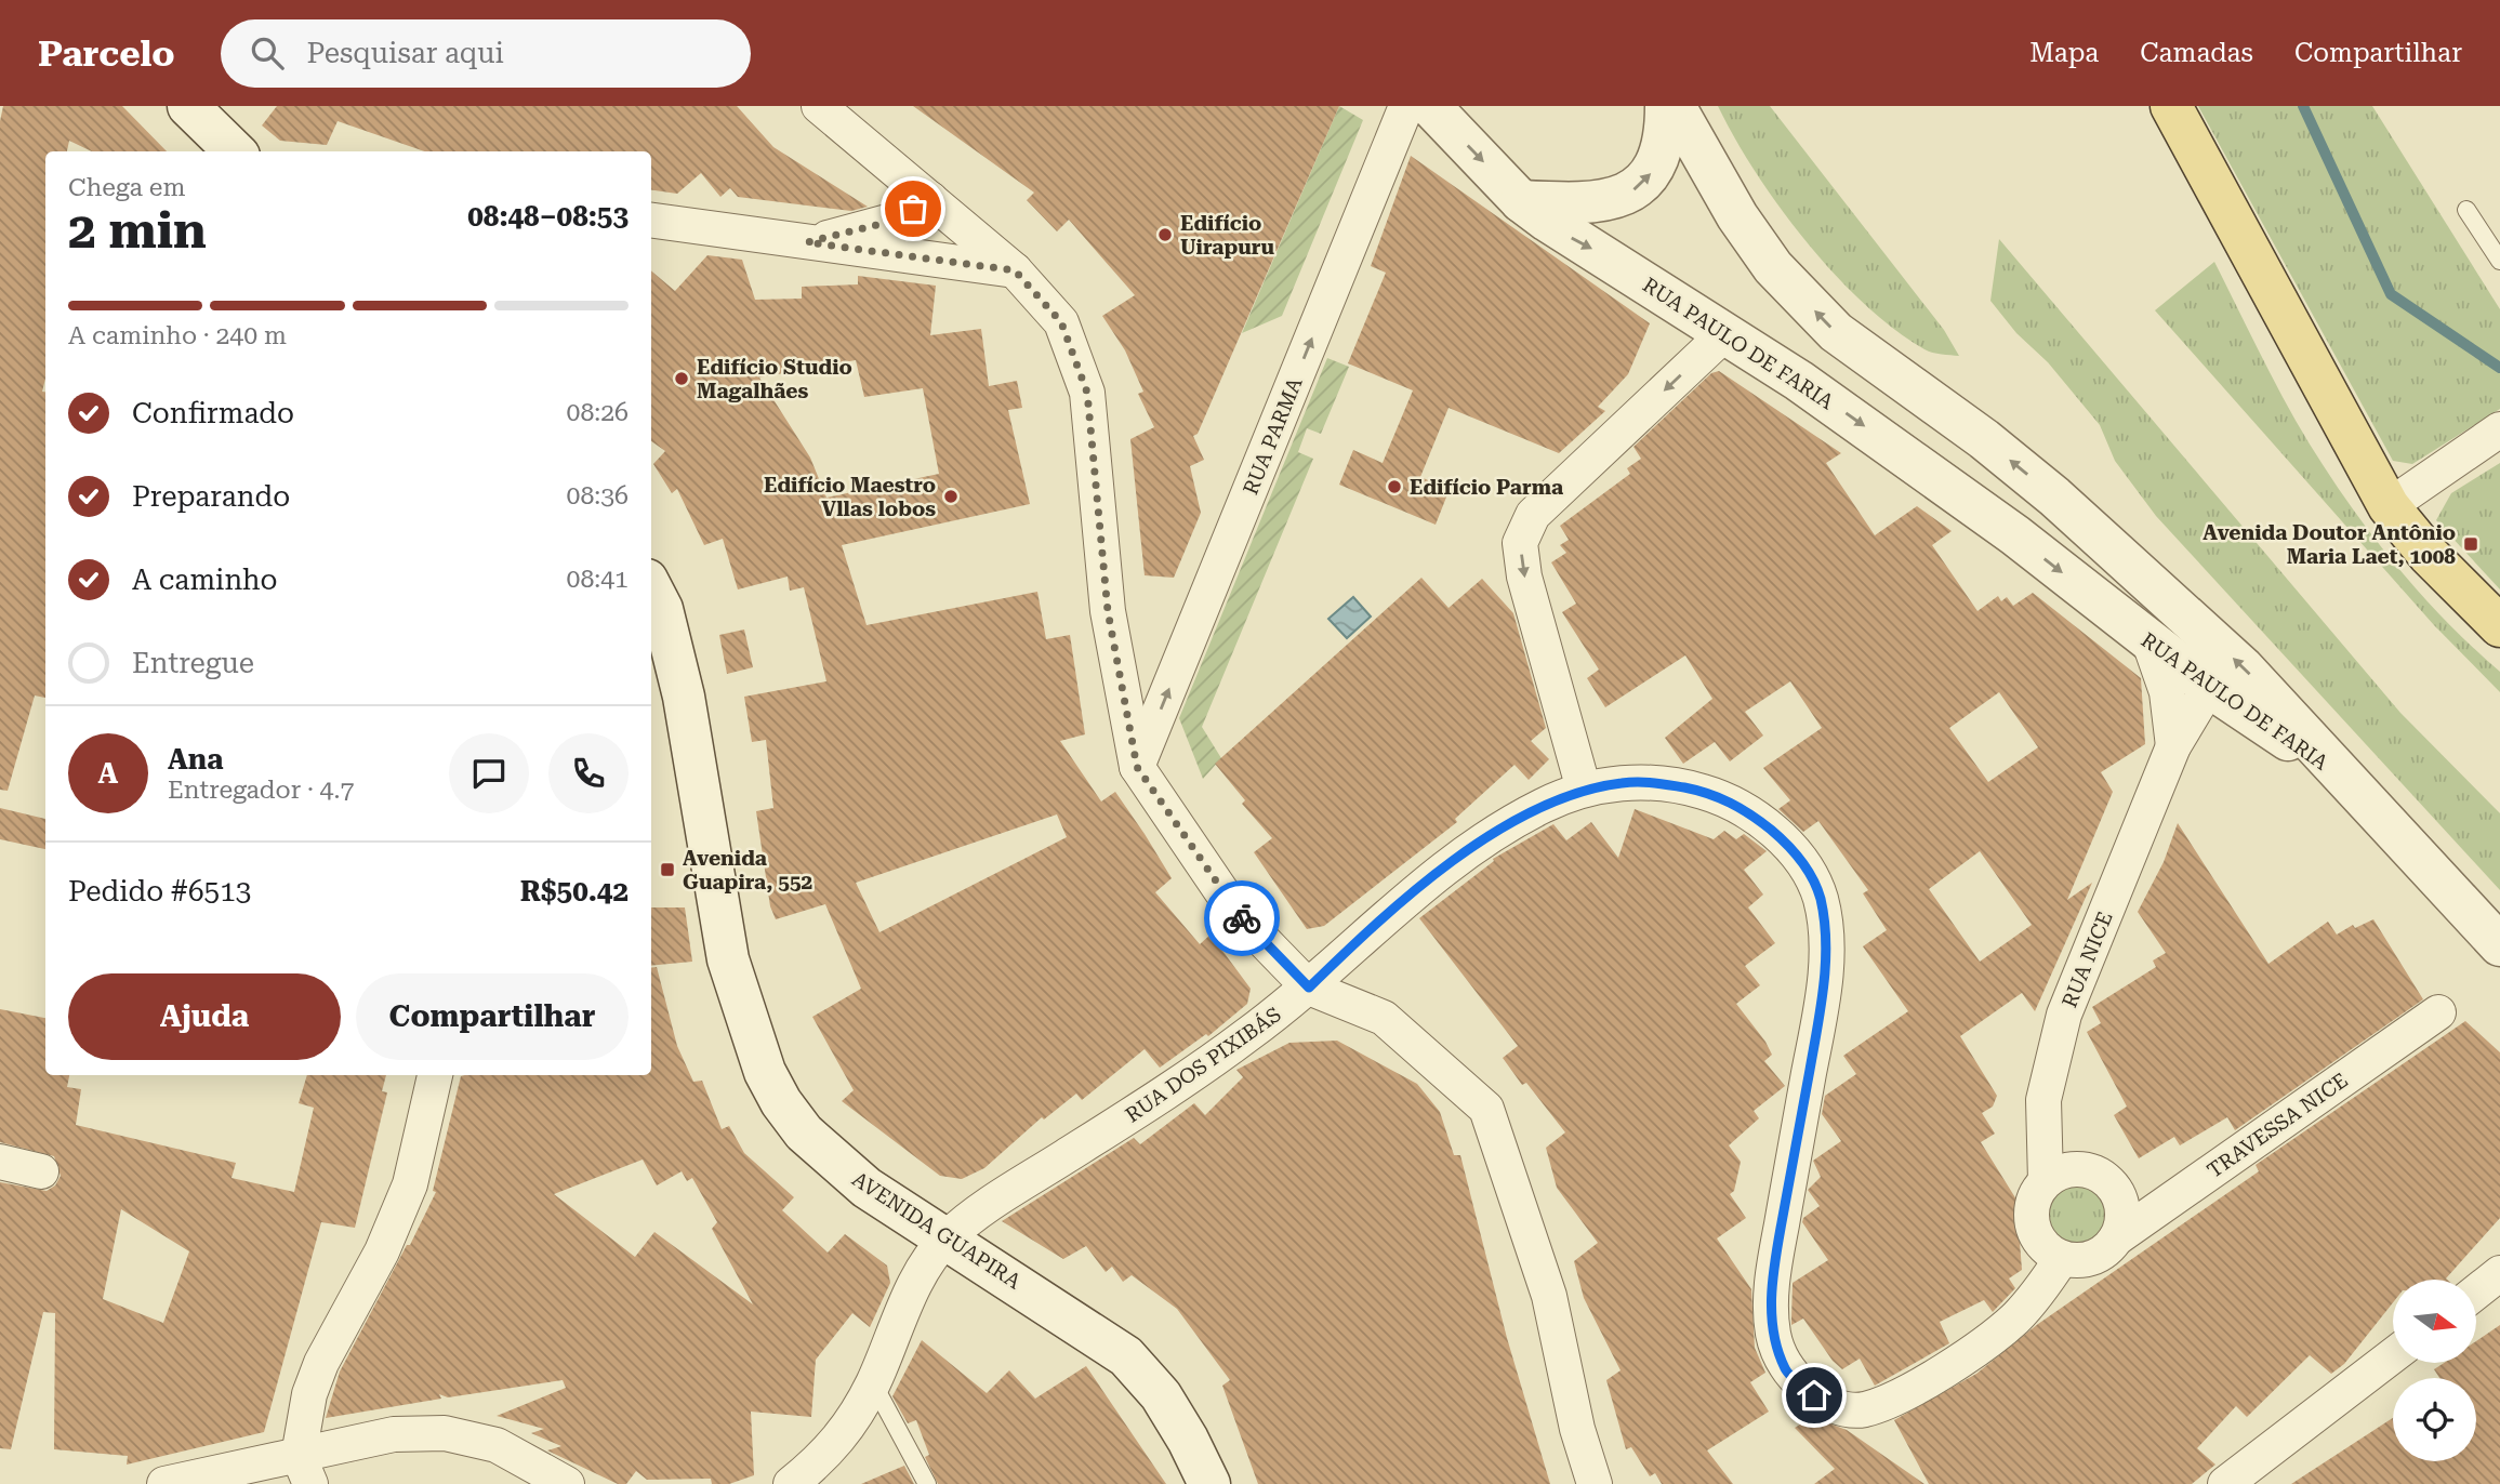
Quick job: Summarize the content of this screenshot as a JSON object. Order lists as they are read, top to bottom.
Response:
{
  "streets": {
    "street": [
      "RUA PAULO DE FARIA",
      "RUA PARMA",
      "RUA NICE",
      "RUA DOS PIXIBÁS",
      "TRAVESSA NICE",
      "AVENIDA GUAPIRA"
    ]
  },
  "crossings": [
    ["RUA PAULO DE FARIA", "RUA NICE"],
    ["RUA NICE", "RUA DOS PIXIBÁS"],
    ["RUA NICE", "TRAVESSA NICE"],
    ["RUA DOS PIXIBÁS", "TRAVESSA NICE"],
    ["RUA DOS PIXIBÁS", "AVENIDA GUAPIRA"]
  ],
  "one_way": ["RUA PARMA"],
  "places": {
    "other": [
      "Edifício Uirapuru",
      "Edifício Studio Magalhães",
      "Edifício Parma",
      "Edifício Maestro Vllas lobos"
    ],
    "transit": ["Avenida Doutor Antônio Maria Laet, 1008", "Avenida Guapira, 552"]
  },
  "north": "right",
  "page": {
    "header": "Parcelo",
    "search": "Pesquisar aqui",
    "nav": ["Mapa", "Camadas", "Compartilhar"],
    "heading": ["2 min", "Chega em", "08:48–08:53"],
    "panel": [
      "Ana",
      "Entregador · 4.7",
      "Pedido #6513",
      "R$50.42"
    ],
    "bar": "A caminho · 240 m",
    "list": [
      ["Confirmado", "08:26"],
      ["Preparando", "08:36"],
      ["A caminho", "08:41"],
      "Entregue"
    ],
    "round": "A",
    "buttons": ["Ajuda", "Compartilhar"]
  }
}
